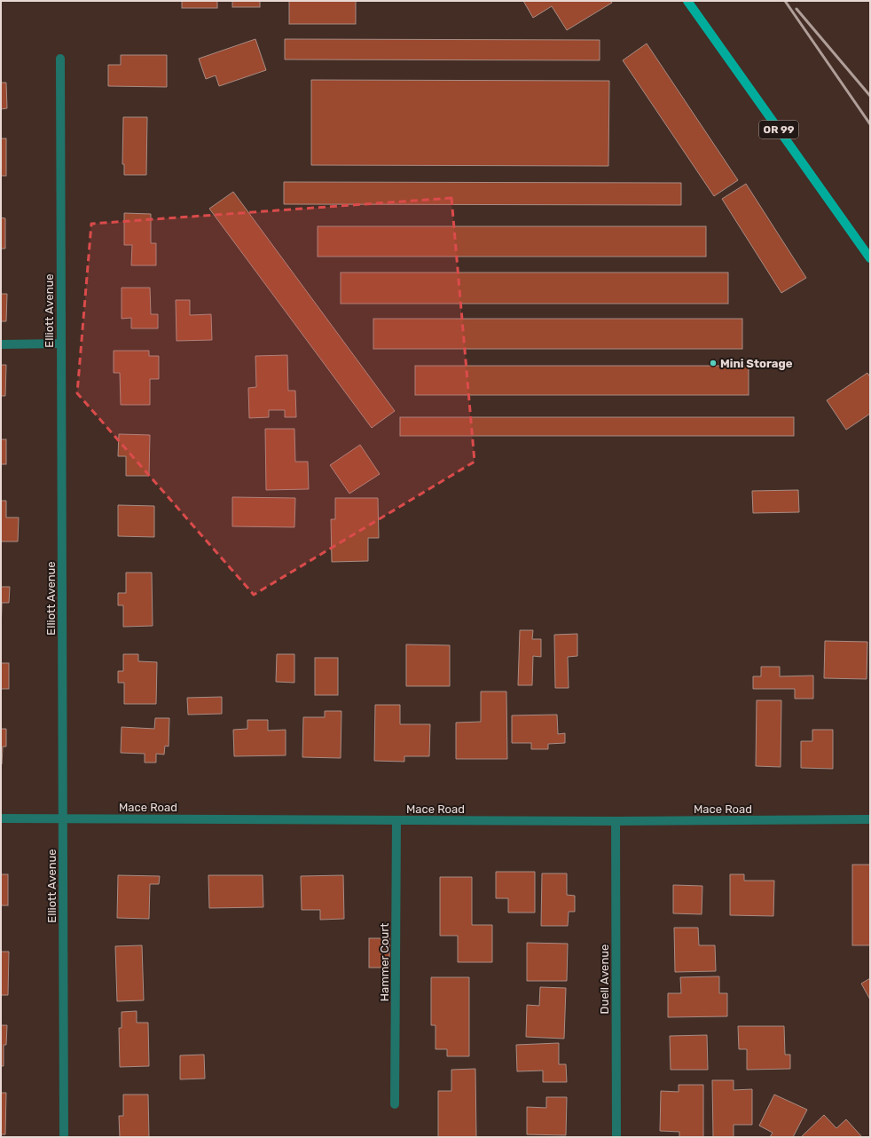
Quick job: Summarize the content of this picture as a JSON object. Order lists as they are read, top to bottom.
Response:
{
  "streets": {
    "main road": ["OR 99"],
    "street": [
      "Elliott Avenue",
      "Mace Road",
      "Hammer Court",
      "Duell Avenue"
    ]
  },
  "crossings": [
    ["Elliott Avenue", "Mace Road"],
    ["Mace Road", "Hammer Court"],
    ["Mace Road", "Duell Avenue"]
  ],
  "places": ["Mini Storage"]
}
